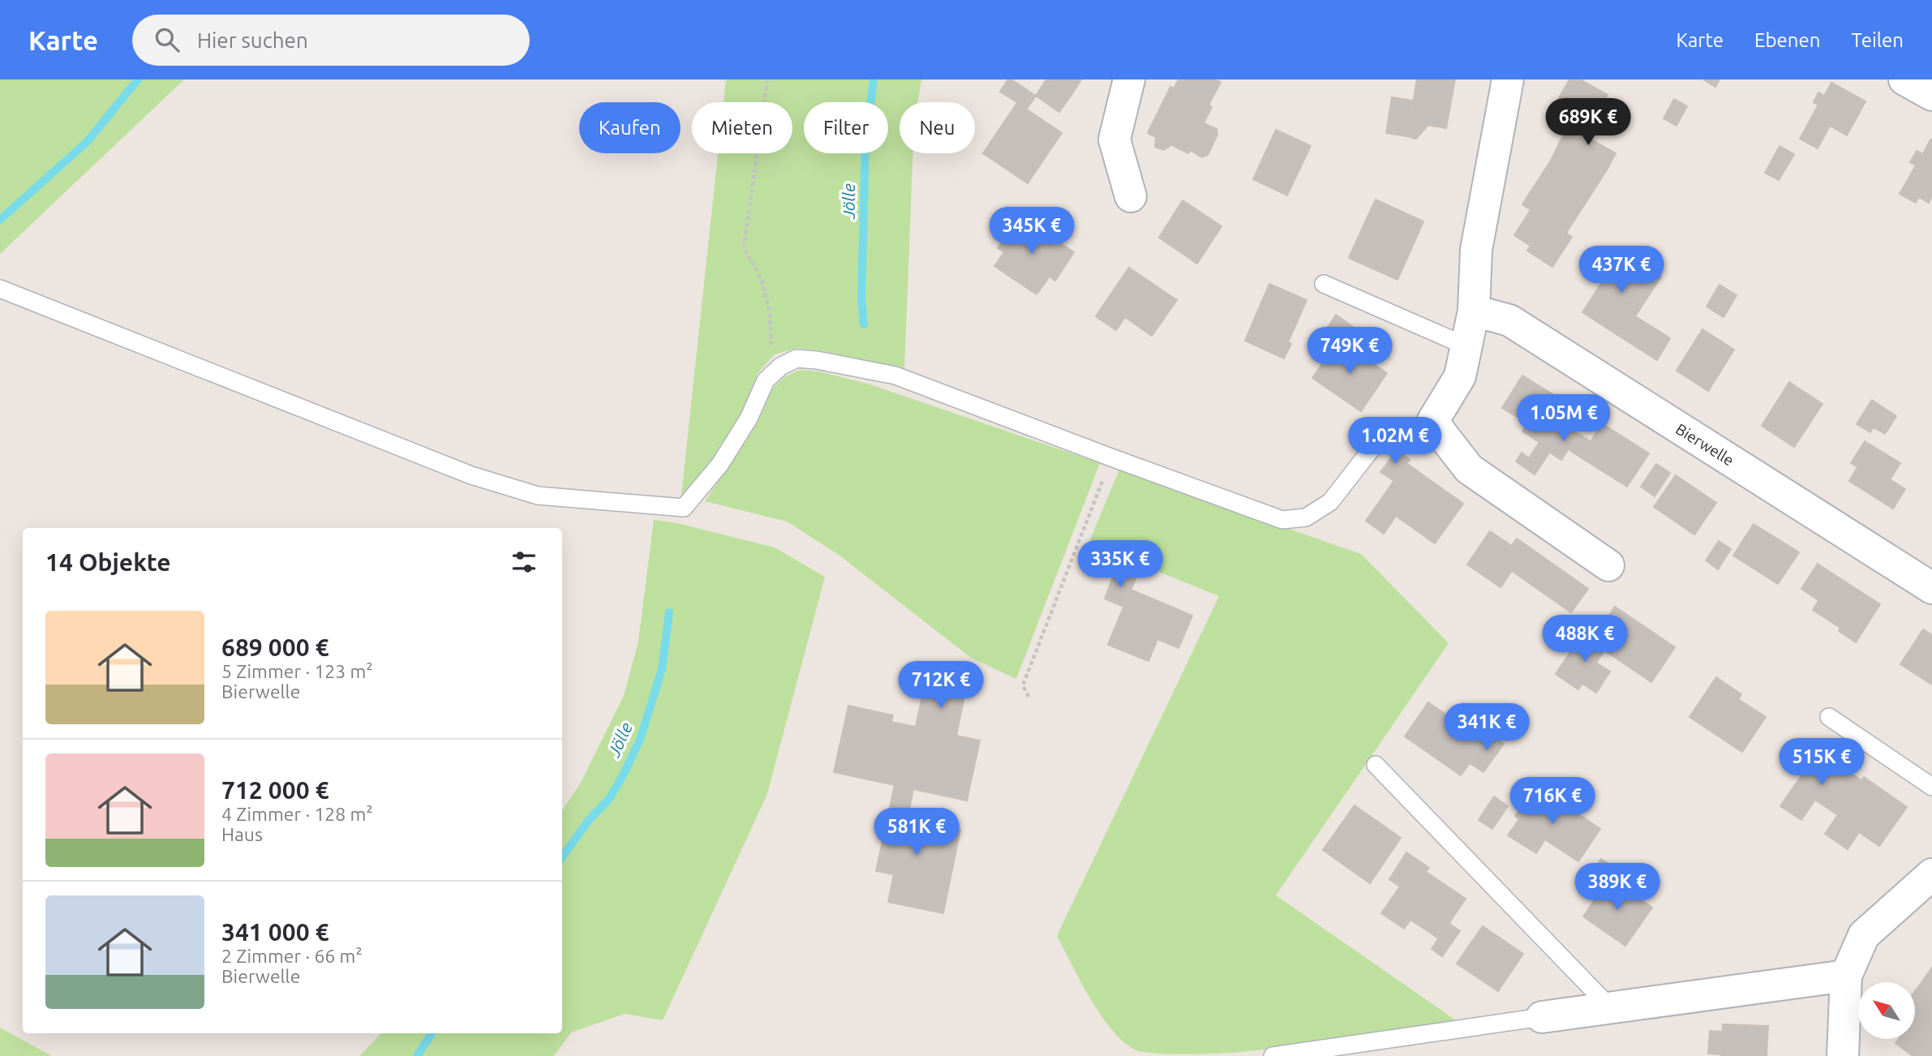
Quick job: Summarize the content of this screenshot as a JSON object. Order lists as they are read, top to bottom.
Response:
{
  "streets": {
    "street": ["Bierwelle"]
  },
  "water": ["Jölle"],
  "north": "top left",
  "page": {
    "header": "Karte",
    "search": "Hier suchen",
    "nav": ["Karte", "Ebenen", "Teilen"],
    "price": [
      "689K €",
      "345K €",
      "437K €",
      "749K €",
      "1.05M €",
      "1.02M €",
      "335K €",
      "488K €",
      "712K €",
      "341K €",
      "515K €",
      "716K €",
      "581K €",
      "389K €"
    ],
    "chip": [
      "Kaufen",
      "Mieten",
      "Filter",
      "Neu"
    ],
    "heading": "14 Objekte",
    "list": [
      {
        "name": "689 000 €",
        "note": "5 Zimmer · 123 m² · Bierwelle"
      },
      {
        "name": "712 000 €",
        "note": "4 Zimmer · 128 m² · Haus"
      },
      {
        "name": "341 000 €",
        "note": "2 Zimmer · 66 m² · Bierwelle"
      }
    ]
  }
}
